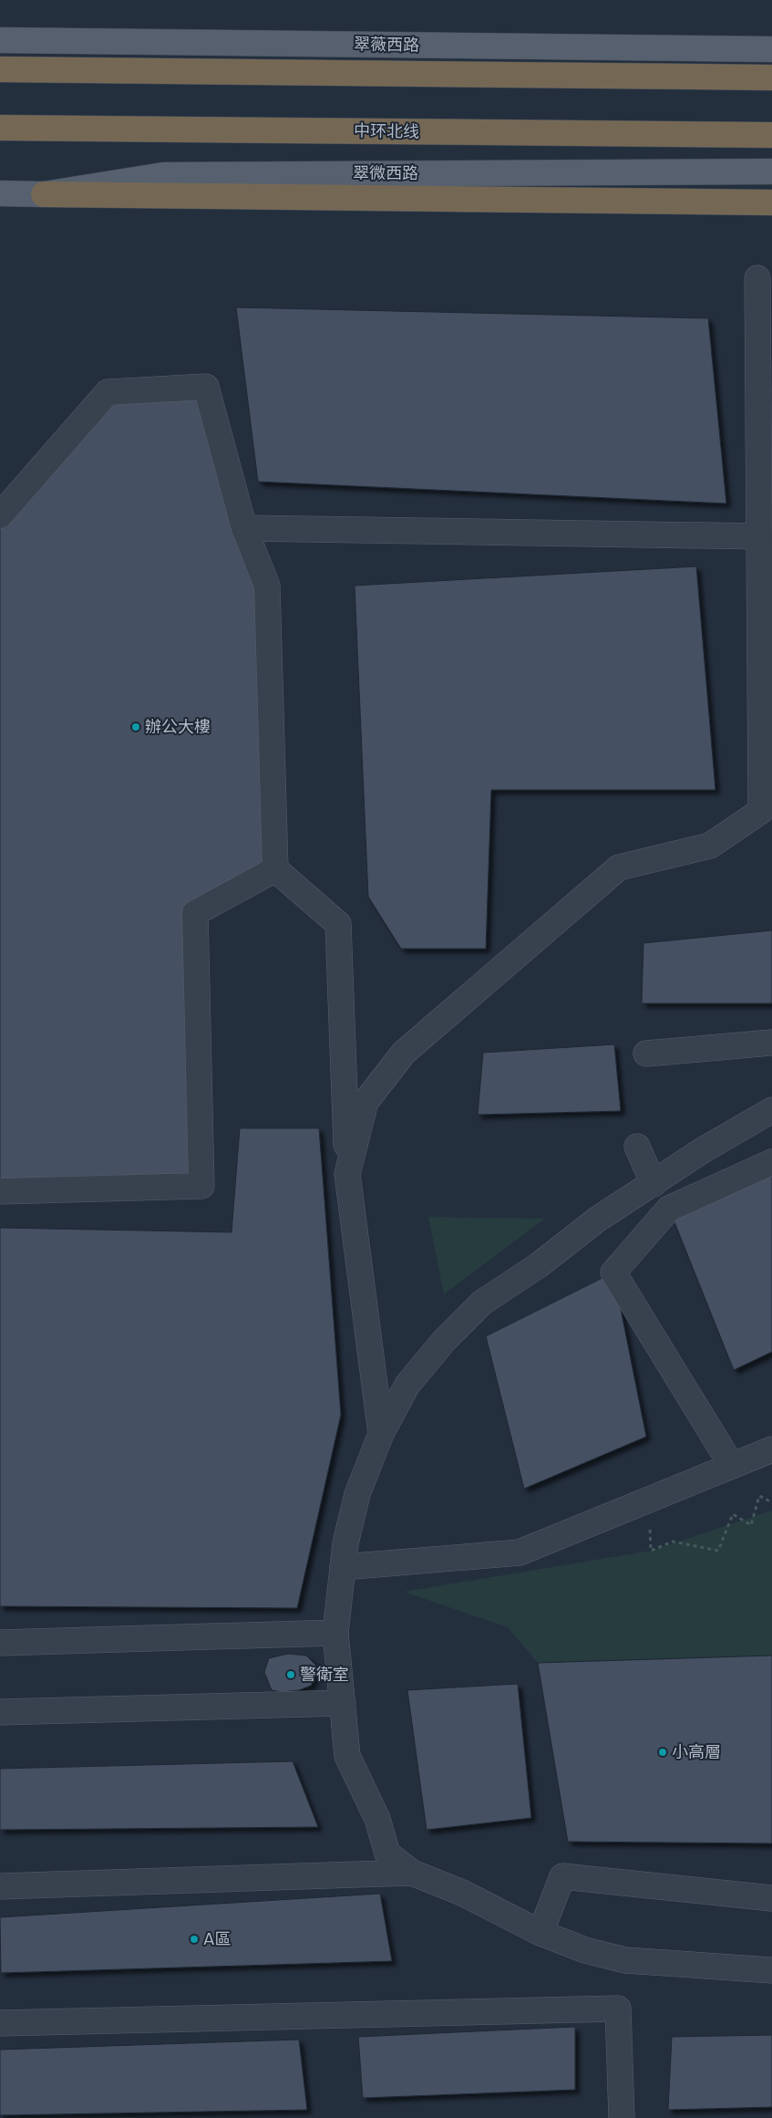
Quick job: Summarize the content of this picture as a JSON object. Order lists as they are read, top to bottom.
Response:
{
  "streets": {
    "highway": ["中环北线"],
    "main road": ["翠薇西路", "翠微西路"]
  },
  "places": [
    "辦公大樓",
    "警衛室",
    "小高層",
    "A區"
  ]
}
